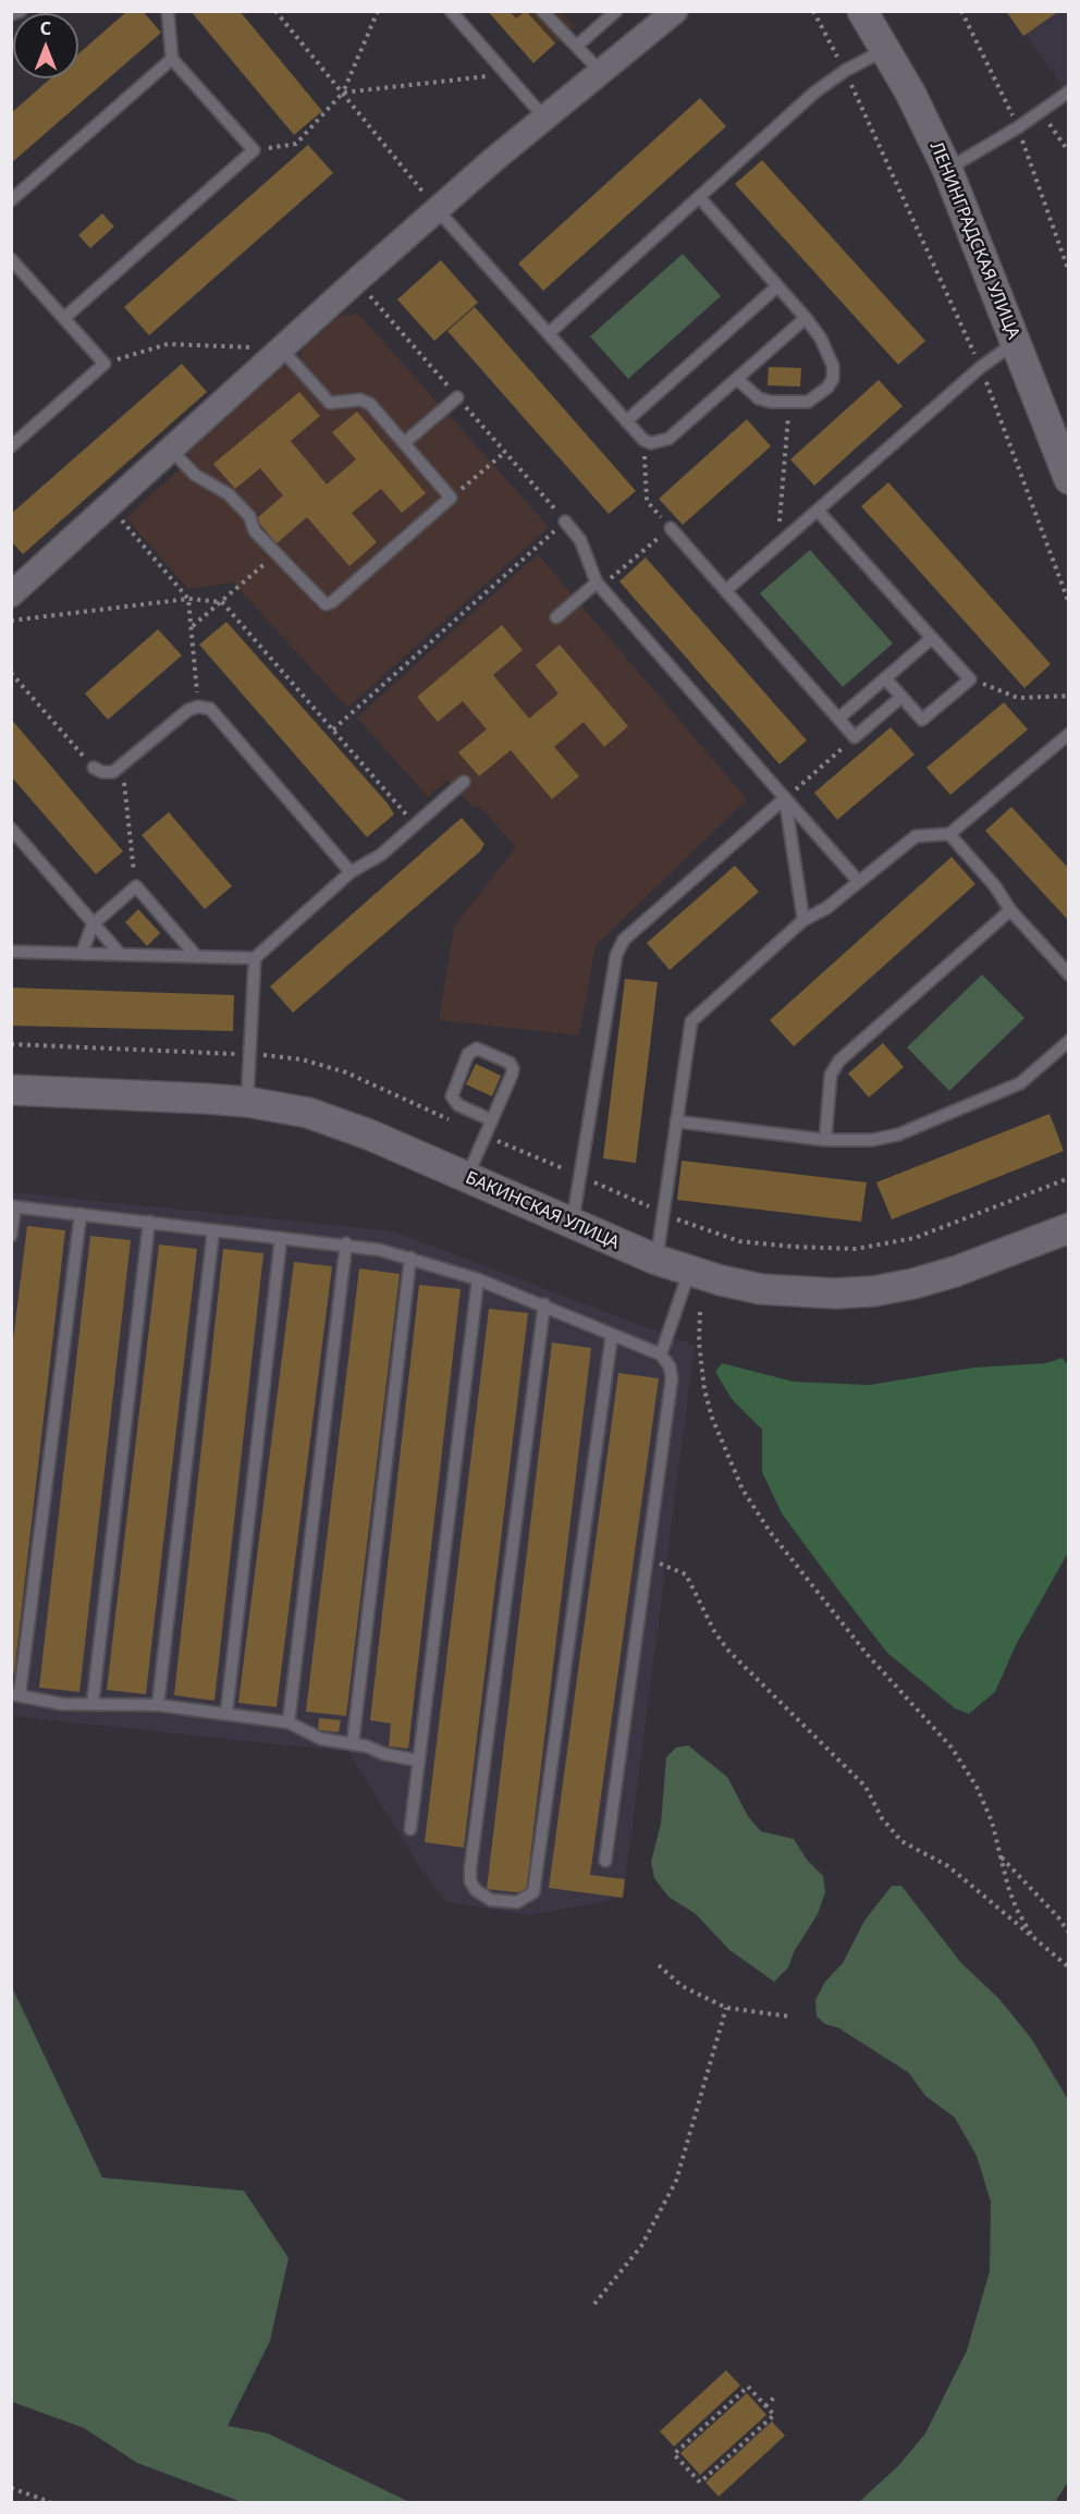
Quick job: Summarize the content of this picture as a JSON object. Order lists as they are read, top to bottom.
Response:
{
  "streets": {
    "street": ["ЛЕНИНГРАДСКАЯ УЛИЦА", "БАКИНСКАЯ УЛИЦА"]
  },
  "north": "top"
}
